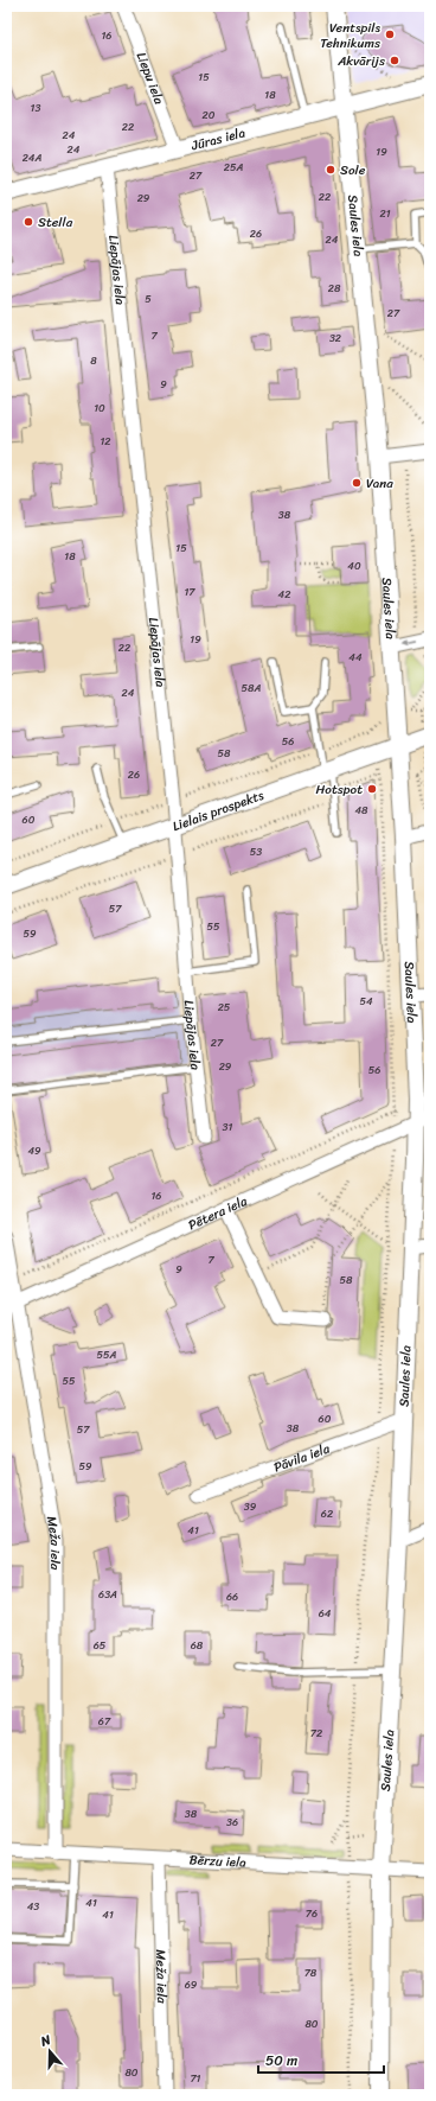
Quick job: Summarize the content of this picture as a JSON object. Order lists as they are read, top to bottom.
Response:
{
  "streets": {
    "street": [
      "Liepu iela",
      "Jūras iela",
      "Saules iela",
      "Liepājas iela",
      "Lielais prospekts",
      "Pētera iela",
      "Pāvila iela",
      "Meža iela",
      "Bērzu iela"
    ]
  },
  "crossings": [
    ["Liepu iela", "Jūras iela"],
    ["Jūras iela", "Saules iela"],
    ["Jūras iela", "Liepājas iela"],
    ["Saules iela", "Lielais prospekts"],
    ["Saules iela", "Pētera iela"],
    ["Saules iela", "Pāvila iela"],
    ["Saules iela", "Bērzu iela"],
    ["Liepājas iela", "Lielais prospekts"],
    ["Pētera iela", "Meža iela"],
    ["Meža iela", "Bērzu iela"]
  ],
  "places": [
    "Ventspils Tehnikums",
    "Akvārijs",
    "Sole",
    "Stella",
    "Vana",
    "Hotspot"
  ],
  "house_numbers": [
    "16",
    "15",
    "18",
    "13",
    "20",
    "22",
    "24",
    "24",
    "19",
    "24A",
    "25A",
    "27",
    "22",
    "29",
    "21",
    "26",
    "24",
    "28",
    "5",
    "27",
    "7",
    "32",
    "8",
    "9",
    "10",
    "12",
    "38",
    "15",
    "18",
    "40",
    "17",
    "42",
    "19",
    "22",
    "44",
    "58A",
    "24",
    "56",
    "58",
    "26",
    "48",
    "60",
    "53",
    "57",
    "55",
    "59",
    "54",
    "25",
    "27",
    "29",
    "56",
    "31",
    "49",
    "16",
    "7",
    "9",
    "58",
    "55A",
    "55",
    "60",
    "38",
    "57",
    "59",
    "39",
    "62",
    "41",
    "63A",
    "66",
    "64",
    "65",
    "68",
    "67",
    "72",
    "38",
    "36",
    "41",
    "43",
    "76",
    "41",
    "78",
    "69",
    "80",
    "80",
    "71"
  ],
  "scale_bar": "50 m",
  "north": "top"
}
